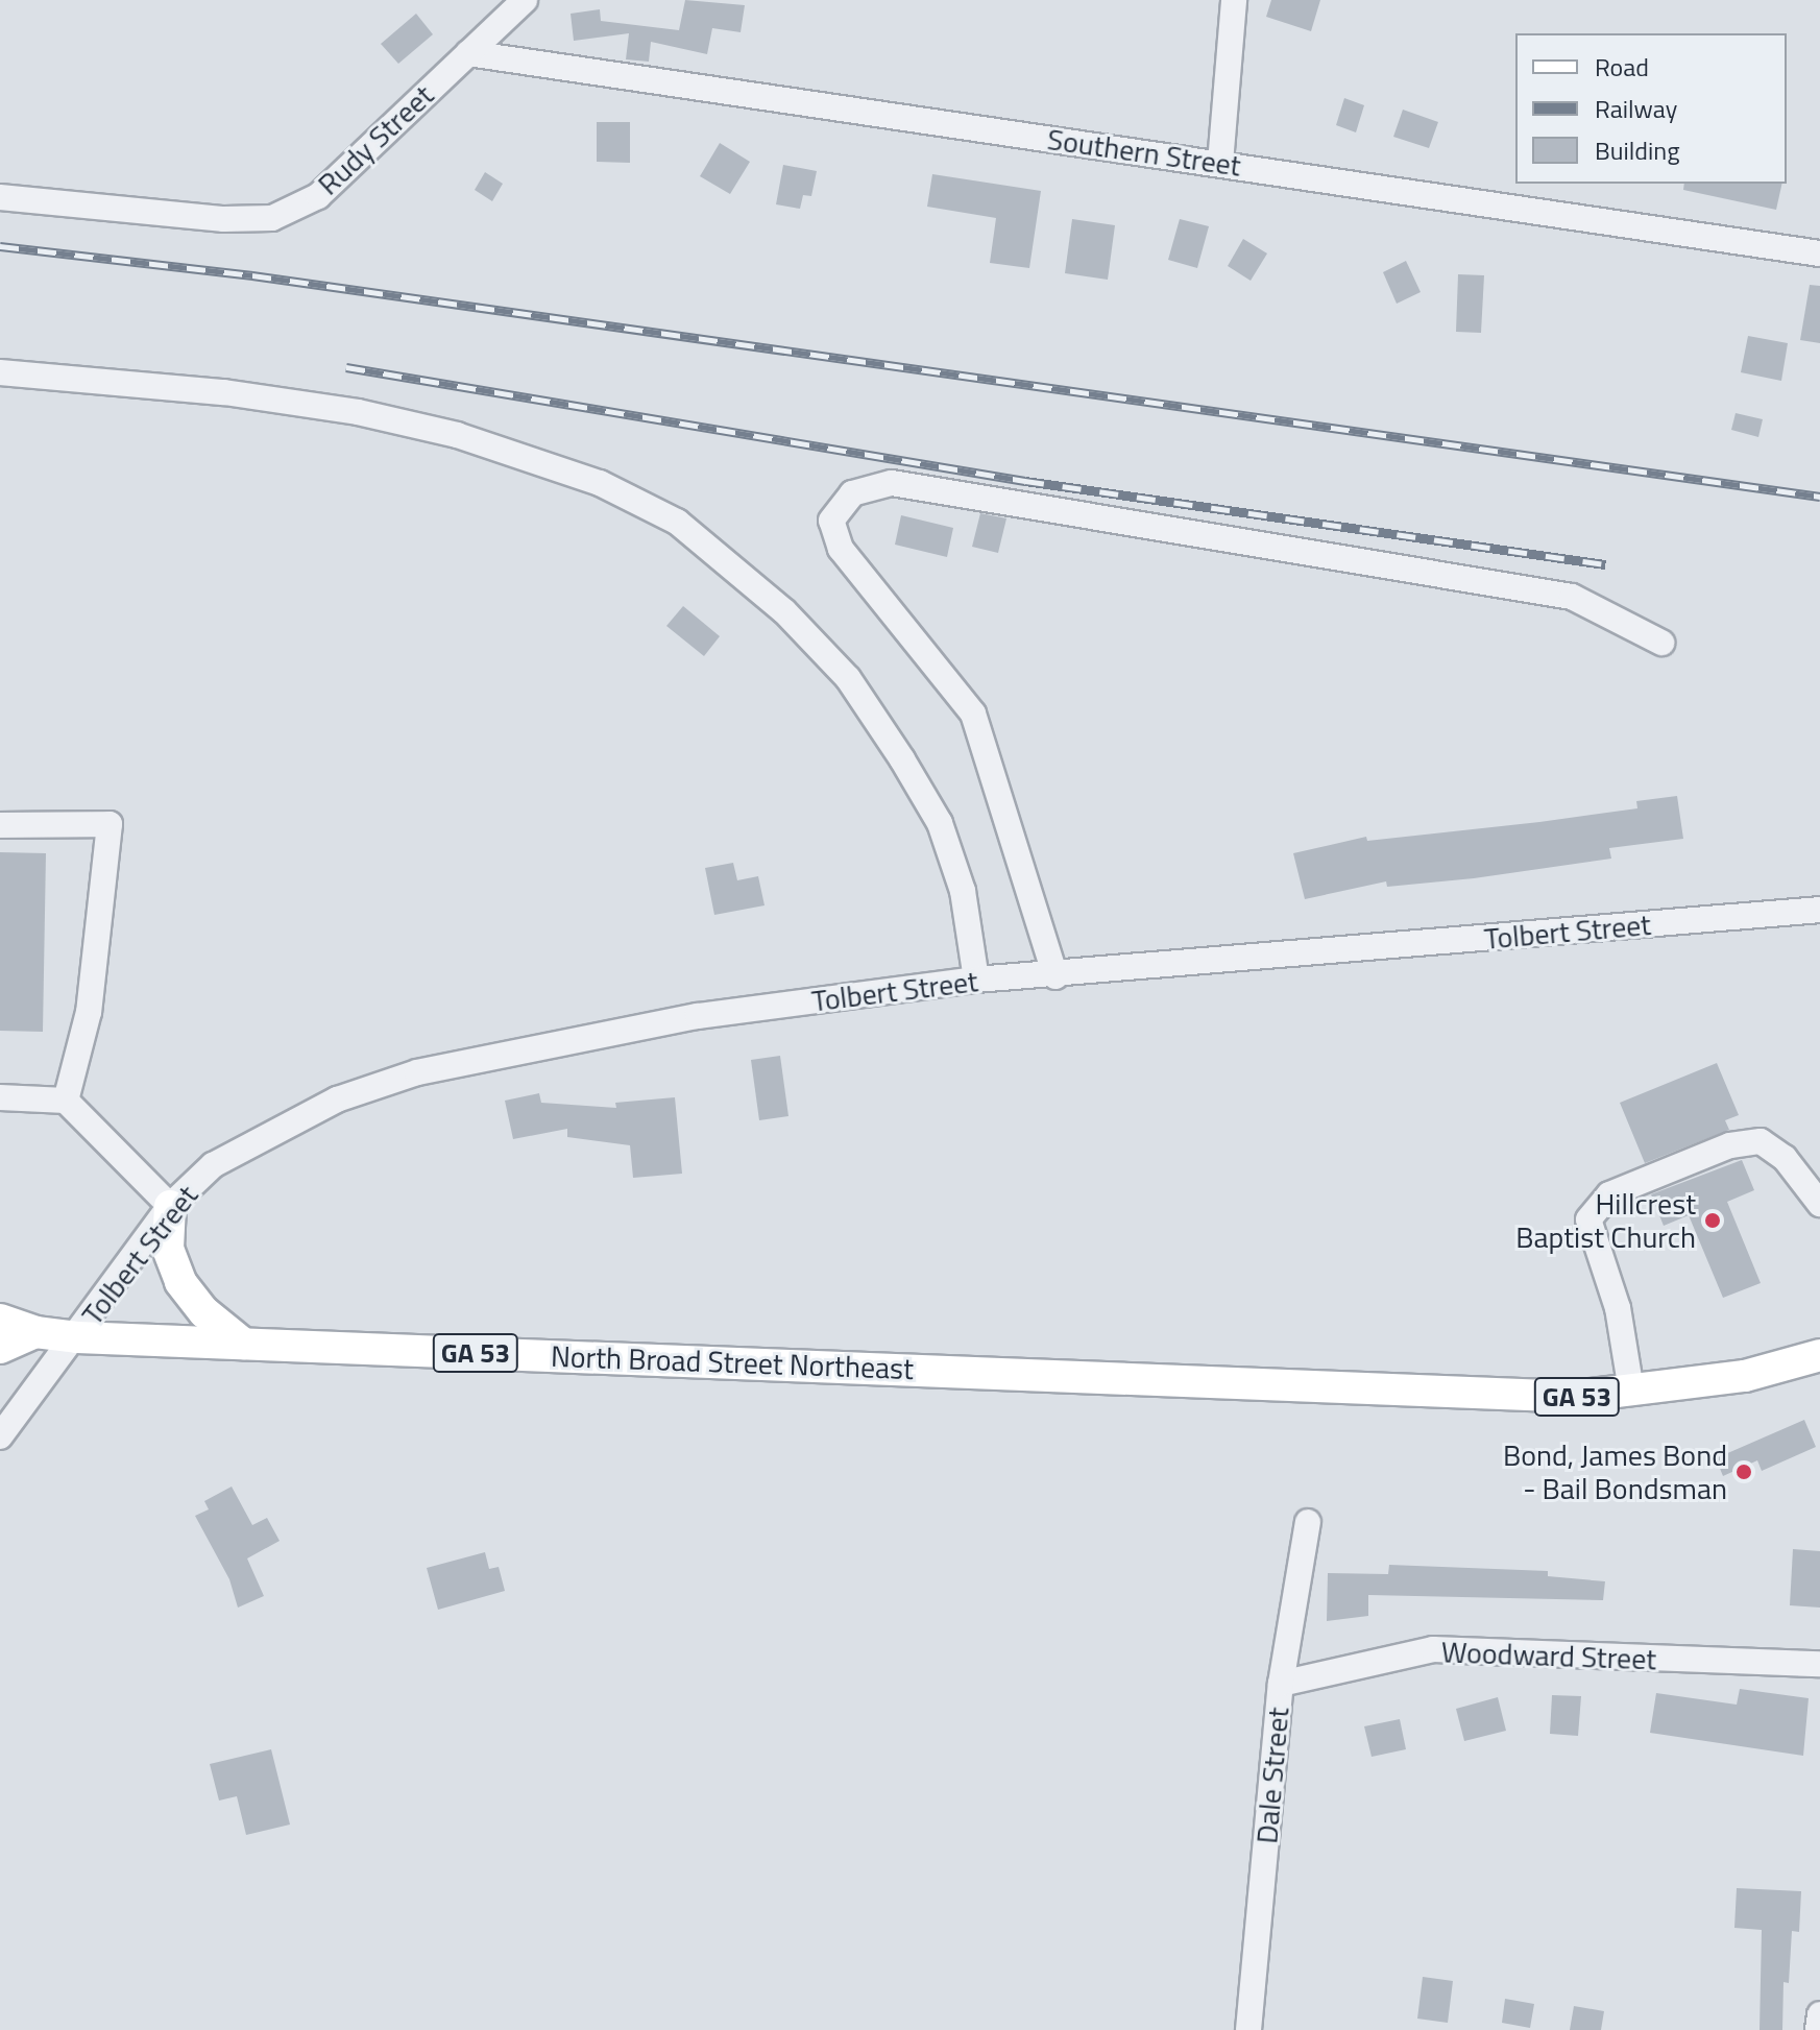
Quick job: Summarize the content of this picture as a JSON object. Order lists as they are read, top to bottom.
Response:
{
  "streets": {
    "main road": ["GA 53", "North Broad Street Northeast"],
    "street": [
      "Rudy Street",
      "Southern Street",
      "Tolbert Street",
      "Woodward Street",
      "Dale Street"
    ]
  },
  "crossings": [
    ["Rudy Street", "Southern Street"],
    ["Tolbert Street", "North Broad Street Northeast"],
    ["GA 53", "North Broad Street Northeast"],
    ["Woodward Street", "Dale Street"]
  ],
  "places": ["Hillcrest Baptist Church", "Bond, James Bond - Bail Bondsman"],
  "legend": ["Road", "Railway", "Building"]
}
